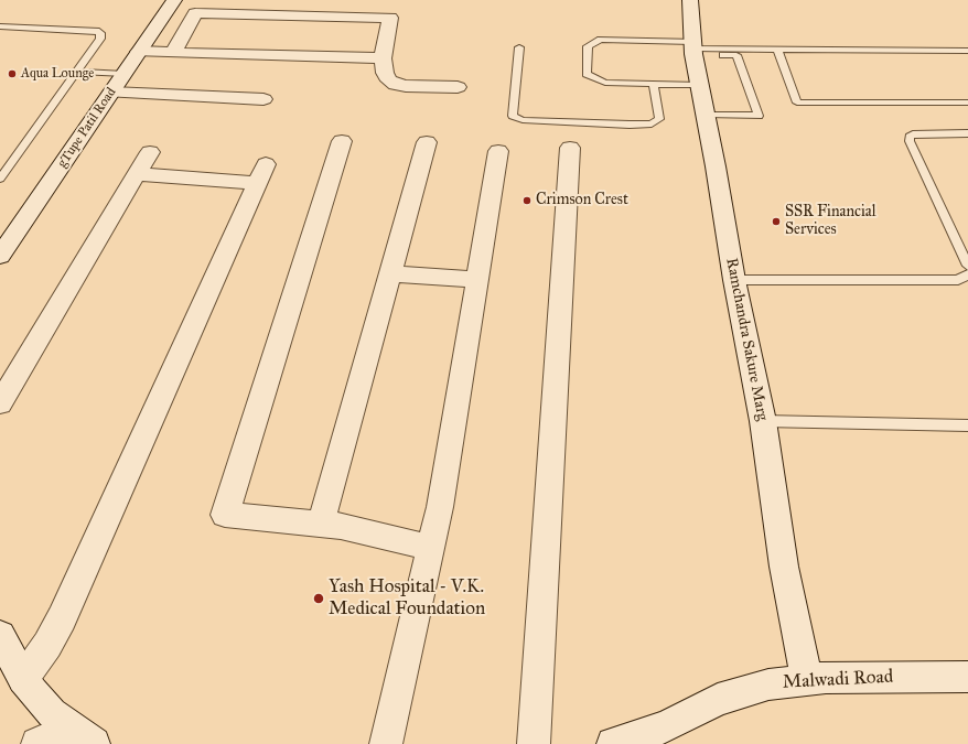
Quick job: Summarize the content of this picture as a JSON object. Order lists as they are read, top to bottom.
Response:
{
  "streets": {
    "street": ["gTupe Patil Road", "Ramchandra Sakure Marg", "Malwadi Road"]
  },
  "crossings": [
    ["Ramchandra Sakure Marg", "Malwadi Road"]
  ],
  "places": [
    "Aqua Lounge",
    "Crimson Crest",
    "SSR Financial Services",
    "Yash Hospital - V.K. Medical Foundation"
  ]
}
